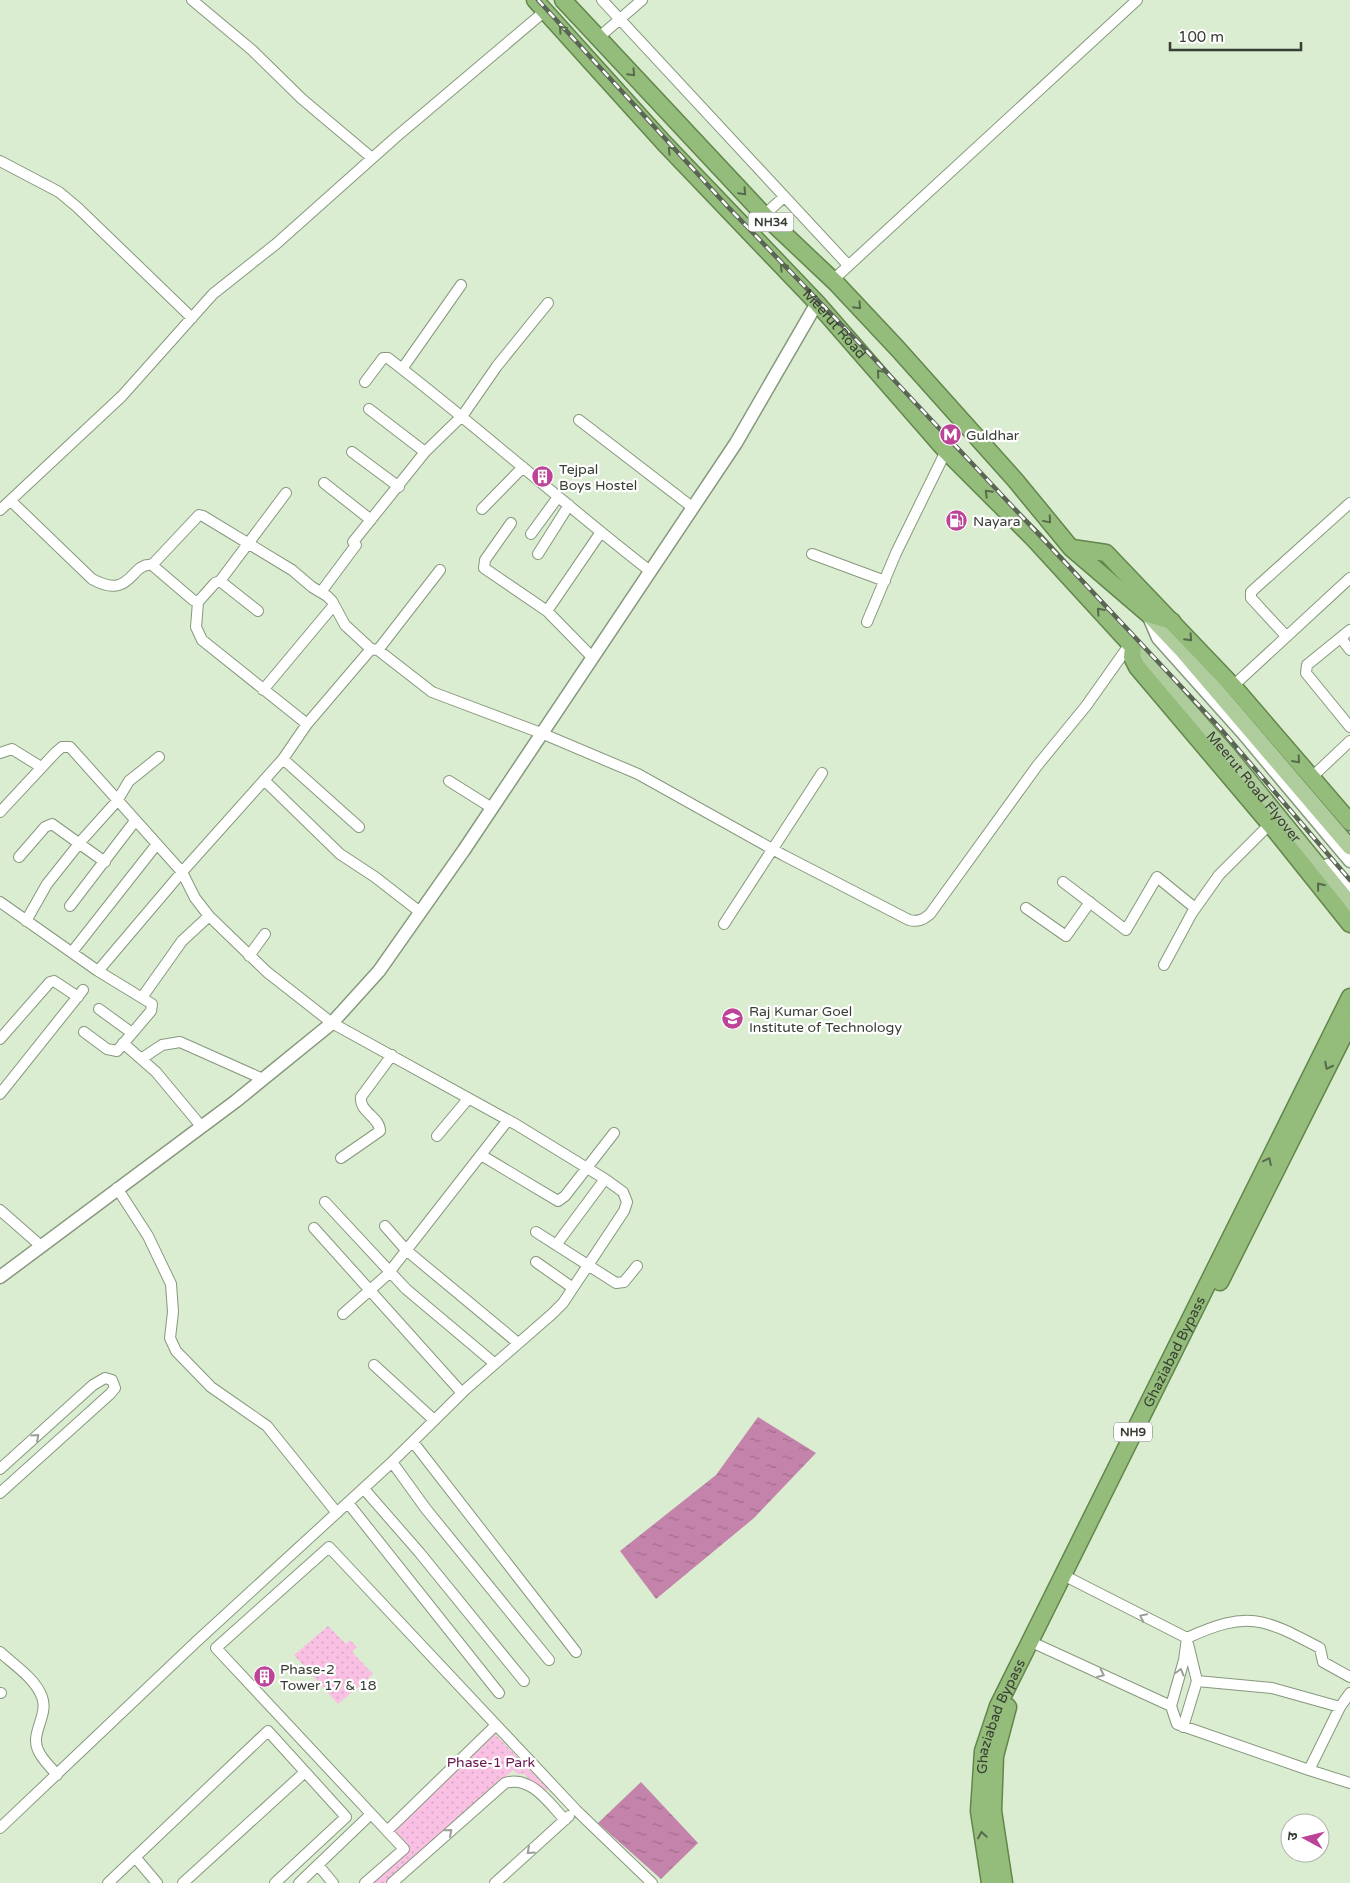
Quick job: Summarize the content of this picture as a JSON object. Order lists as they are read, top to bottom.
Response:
{
  "streets": {
    "highway": [
      "NH34",
      "Meerut Road",
      "Ghaziabad Bypass",
      "NH9"
    ],
    "main road": ["Meerut Road Flyover"]
  },
  "crossings": [
    ["NH34", "Meerut Road"],
    ["Meerut Road", "Meerut Road Flyover"]
  ],
  "parks": ["Phase-1 Park"],
  "places": {
    "metro station": ["Guldhar"],
    "building": ["Tejpal Boys Hostel", "Phase-2 Tower 17 & 18"],
    "fuel station": ["Nayara"],
    "school or university": ["Raj Kumar Goel Institute of Technology"]
  },
  "scale_bar": "100 m",
  "north": "left"
}
